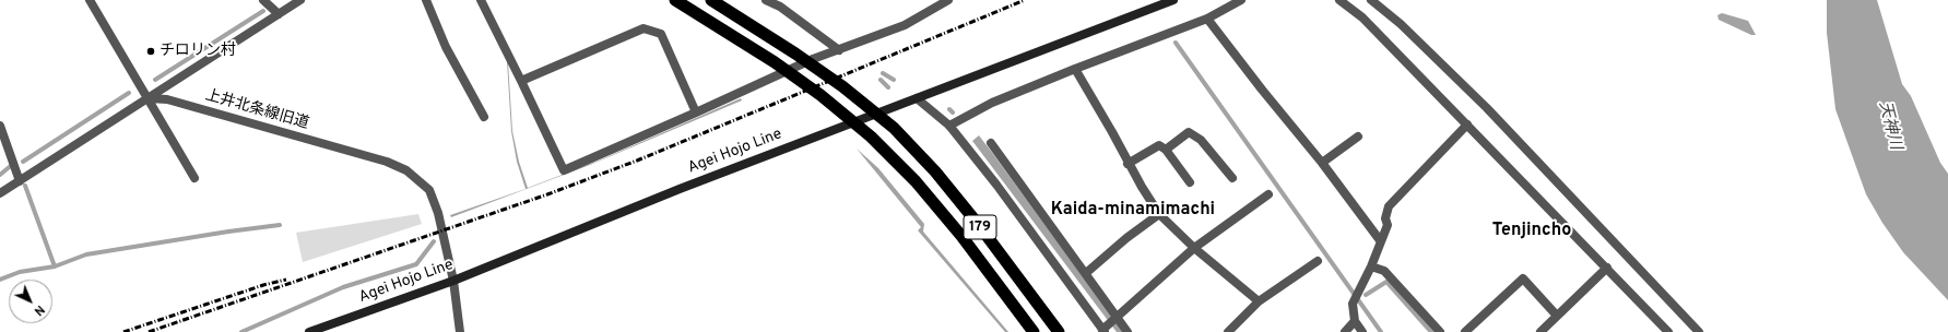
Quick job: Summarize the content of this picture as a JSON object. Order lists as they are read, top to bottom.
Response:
{
  "streets": {
    "highway": ["179"],
    "main road": ["Agei Hojo Line"],
    "street": ["上井北条線旧道"]
  },
  "crossings": [
    ["上井北条線旧道", "Agei Hojo Line"]
  ],
  "districts": ["Kaida-minamimachi", "Tenjincho"],
  "water": ["天神川"],
  "places": ["チロリン村"],
  "north": "bottom right"
}
